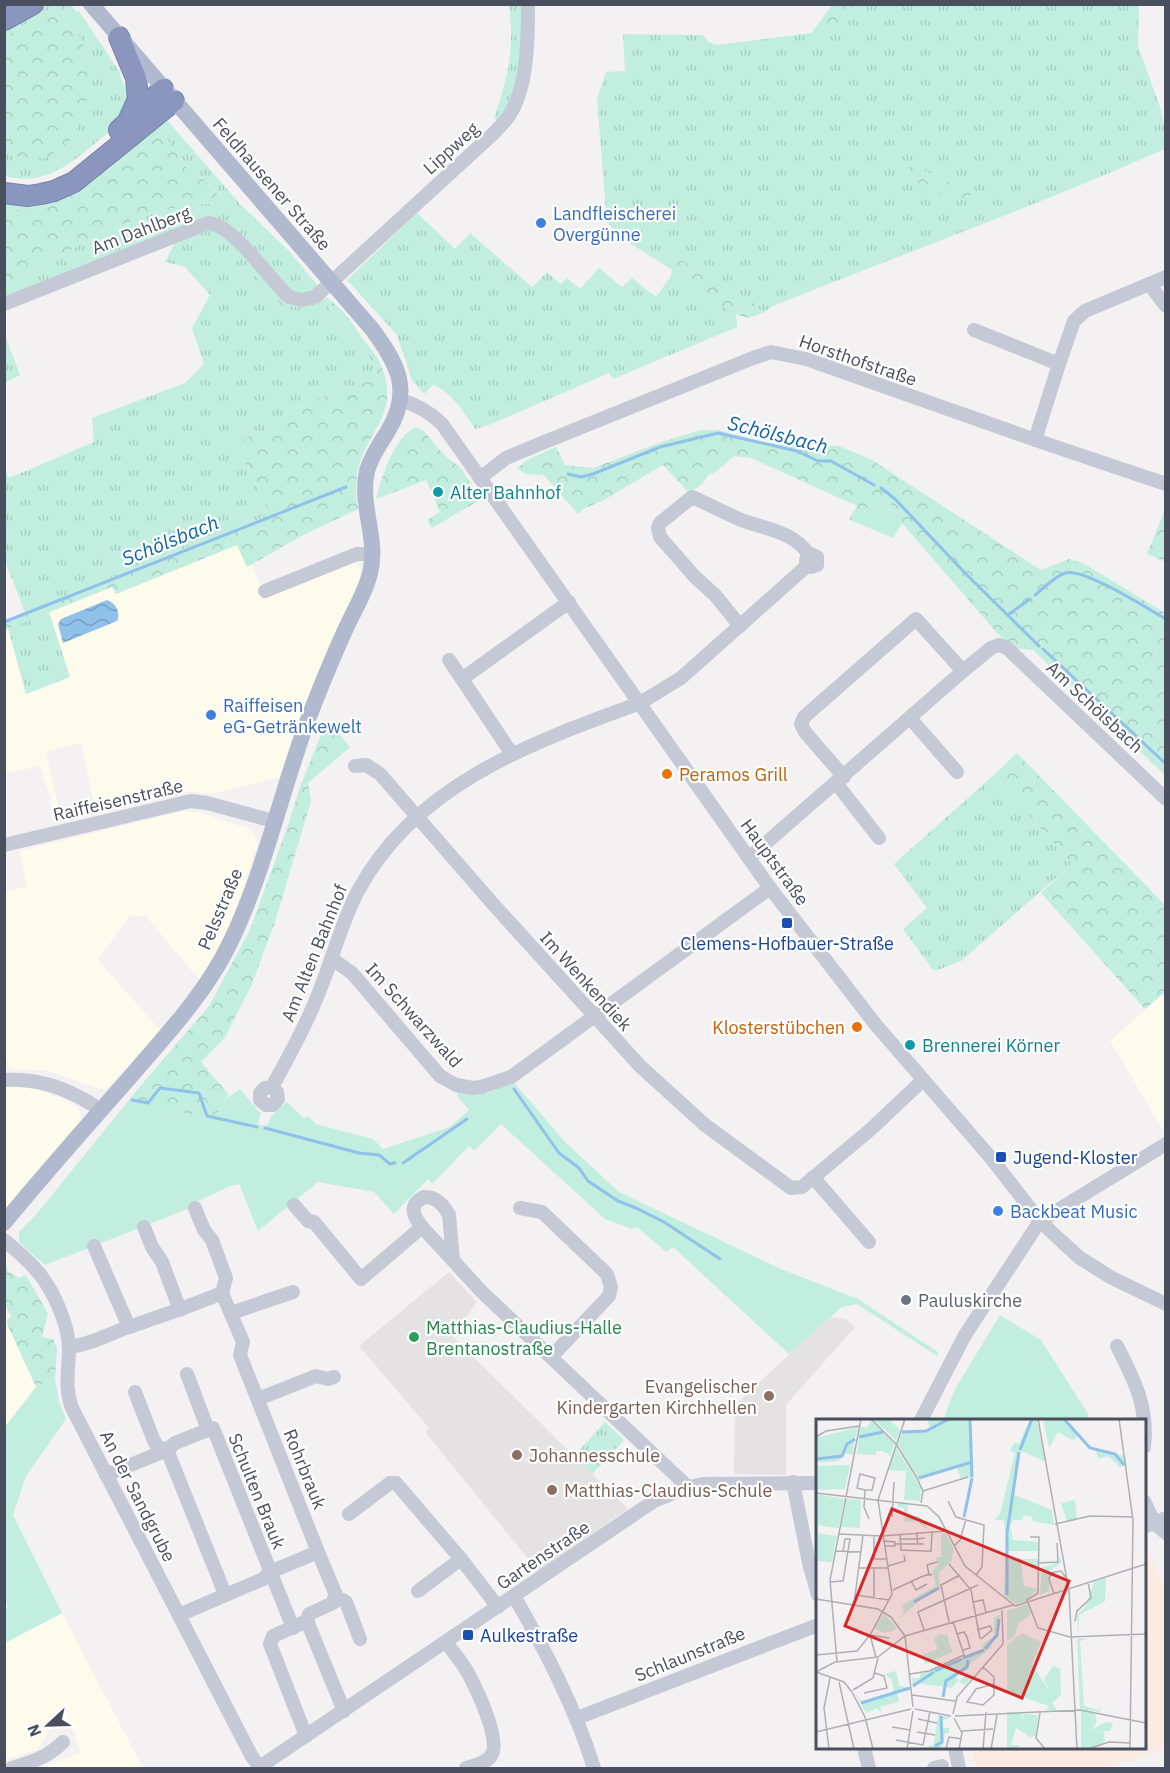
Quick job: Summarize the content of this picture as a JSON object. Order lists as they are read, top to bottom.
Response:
{
  "streets": {
    "main road": ["Feldhausener Straße", "Pelsstraße"],
    "street": [
      "Lippweg",
      "Am Dahlberg",
      "Horsthofstraße",
      "Am Schölsbach",
      "Raiffeisenstraße",
      "Hauptstraße",
      "Am Alten Bahnhof",
      "Im Wenkendiek",
      "Im Schwarzwald",
      "Rohrbrauk",
      "Schulten Brauk",
      "An der Sandgrube",
      "Gartenstraße",
      "Schlaunstraße"
    ]
  },
  "crossings": [
    ["Lippweg", "Feldhausener Straße"],
    ["Lippweg", "Am Dahlberg"],
    ["Feldhausener Straße", "Am Dahlberg"],
    ["Feldhausener Straße", "Hauptstraße"],
    ["Feldhausener Straße", "Pelsstraße"],
    ["Horsthofstraße", "Hauptstraße"],
    ["Raiffeisenstraße", "Pelsstraße"],
    ["Hauptstraße", "Pelsstraße"],
    ["Hauptstraße", "Am Alten Bahnhof"],
    ["Hauptstraße", "Im Wenkendiek"],
    ["Hauptstraße", "Im Schwarzwald"],
    ["Am Alten Bahnhof", "Im Wenkendiek"],
    ["Am Alten Bahnhof", "Im Schwarzwald"],
    ["Im Wenkendiek", "Im Schwarzwald"],
    ["Schulten Brauk", "An der Sandgrube"],
    ["An der Sandgrube", "Gartenstraße"]
  ],
  "water": ["Schölsbach"],
  "places": {
    "other": [
      "Landfleischerei Overgünne",
      "Alter Bahnhof",
      "Raiffeisen eG-Getränkewelt",
      "Peramos Grill",
      "Klosterstübchen",
      "Brennerei Körner",
      "Backbeat Music",
      "Pauluskirche",
      "Matthias-Claudius-Halle Brentanostraße",
      "Evangelischer Kindergarten Kirchhellen",
      "Johannesschule",
      "Matthias-Claudius-Schule"
    ],
    "transit": ["Clemens-Hofbauer-Straße", "Jugend-Kloster", "Aulkestraße"]
  },
  "north": "left"
}
